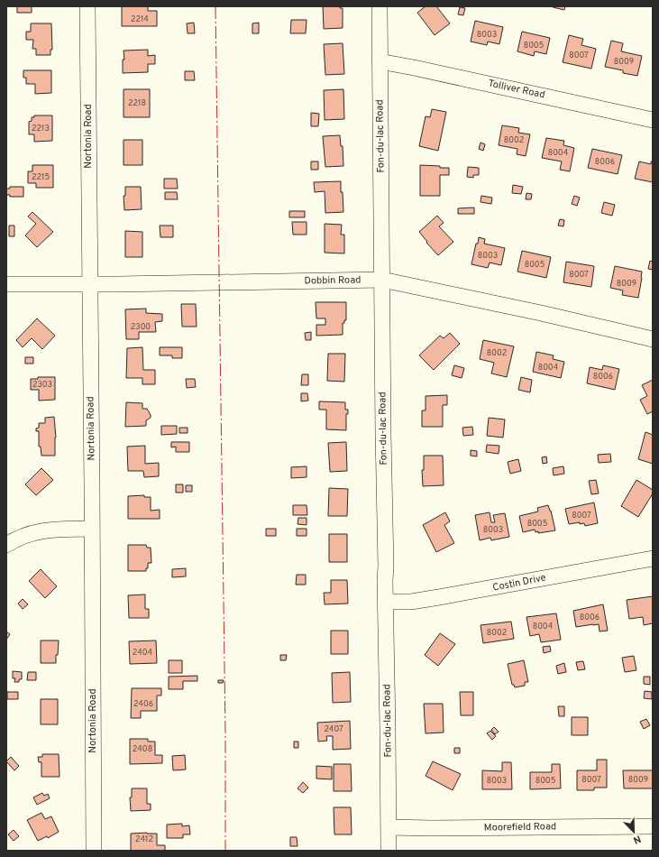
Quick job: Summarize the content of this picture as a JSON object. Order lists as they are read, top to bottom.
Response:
{
  "streets": {
    "street": [
      "Tolliver Road",
      "Nortonia Road",
      "Fon-du-lac Road",
      "Dobbin Road",
      "Costin Drive",
      "Moorefield Road"
    ]
  },
  "crossings": [
    ["Tolliver Road", "Fon-du-lac Road"],
    ["Nortonia Road", "Dobbin Road"],
    ["Fon-du-lac Road", "Dobbin Road"],
    ["Fon-du-lac Road", "Costin Drive"],
    ["Fon-du-lac Road", "Moorefield Road"]
  ],
  "house_numbers": [
    "2214",
    "8003",
    "8005",
    "8007",
    "8009",
    "2218",
    "2213",
    "8002",
    "8004",
    "8006",
    "2215",
    "8003",
    "8005",
    "8007",
    "8009",
    "2300",
    "8002",
    "8004",
    "8006",
    "2303",
    "8007",
    "8005",
    "8003",
    "8006",
    "8004",
    "8002",
    "2404",
    "2406",
    "2407",
    "2408",
    "8007",
    "8009",
    "8003",
    "8005",
    "2412"
  ],
  "north": "bottom right"
}
